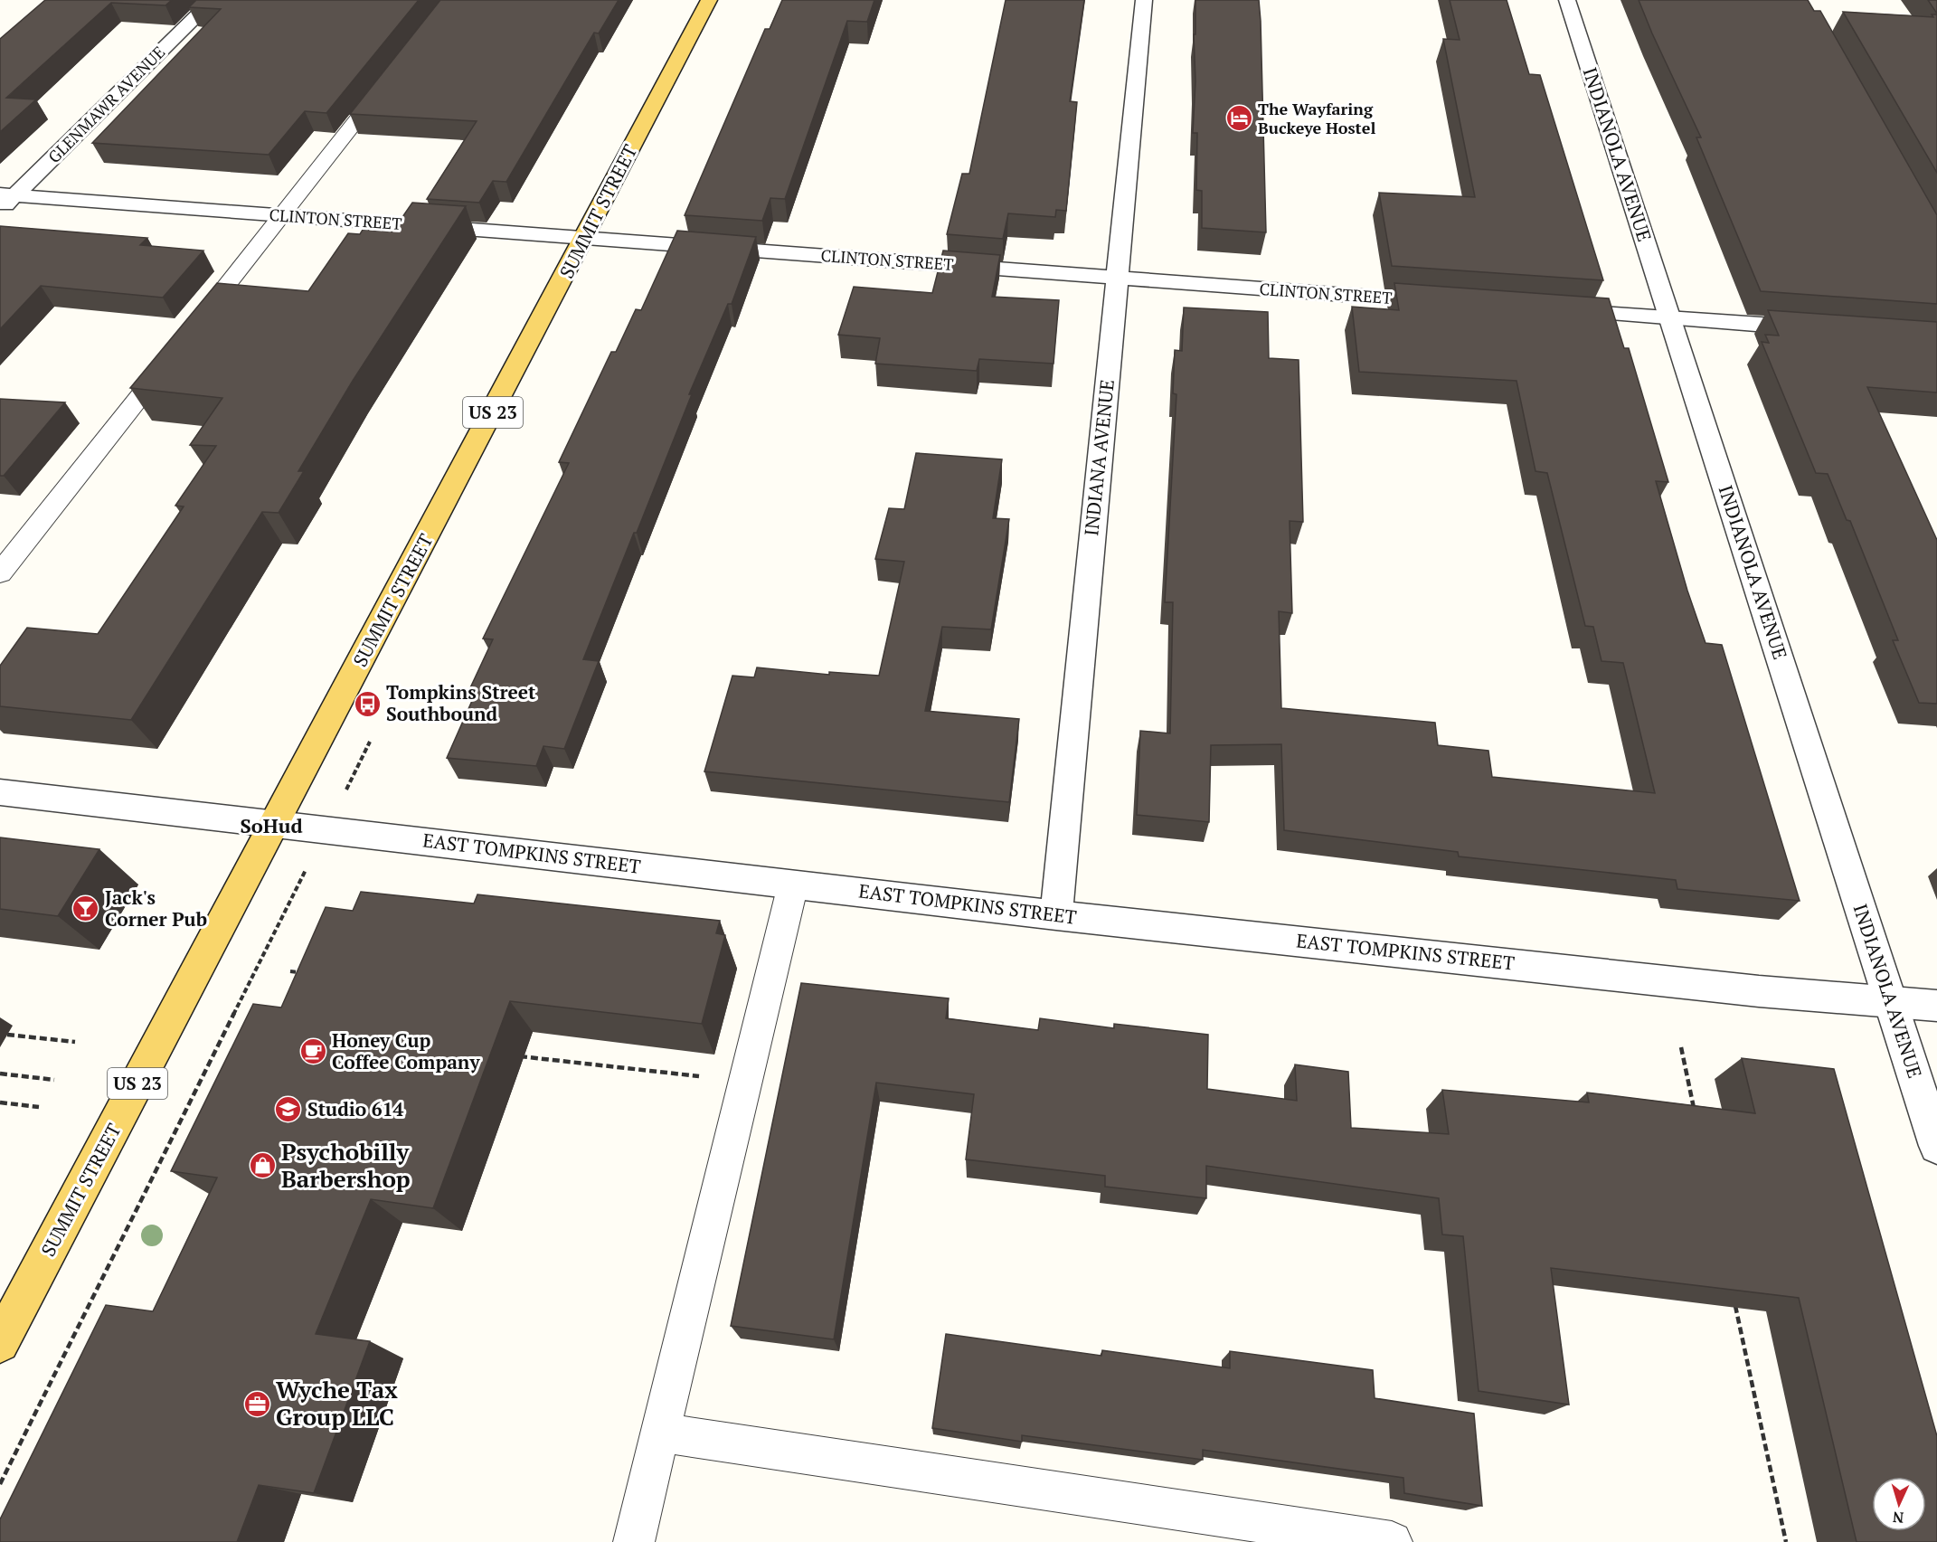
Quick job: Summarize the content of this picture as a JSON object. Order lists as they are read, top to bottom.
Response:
{
  "streets": {
    "main road": ["SUMMIT STREET", "US 23"],
    "street": [
      "GLENMAWR AVENUE",
      "INDIANOLA AVENUE",
      "CLINTON STREET",
      "INDIANA AVENUE",
      "EAST TOMPKINS STREET"
    ]
  },
  "crossings": [
    ["GLENMAWR AVENUE", "CLINTON STREET"],
    ["INDIANOLA AVENUE", "EAST TOMPKINS STREET"],
    ["SUMMIT STREET", "CLINTON STREET"],
    ["SUMMIT STREET", "EAST TOMPKINS STREET"],
    ["CLINTON STREET", "INDIANA AVENUE"],
    ["INDIANA AVENUE", "EAST TOMPKINS STREET"]
  ],
  "districts": ["SoHud"],
  "places": {
    "hotel": ["The Wayfaring Buckeye Hostel"],
    "bus stop": ["Tompkins Street Southbound"],
    "bar": ["Jack's Corner Pub"],
    "cafe": ["Honey Cup Coffee Company"],
    "school or university": ["Studio 614"],
    "shop": ["Psychobilly Barbershop"],
    "office": ["Wyche Tax Group LLC"]
  },
  "north": "bottom"
}
